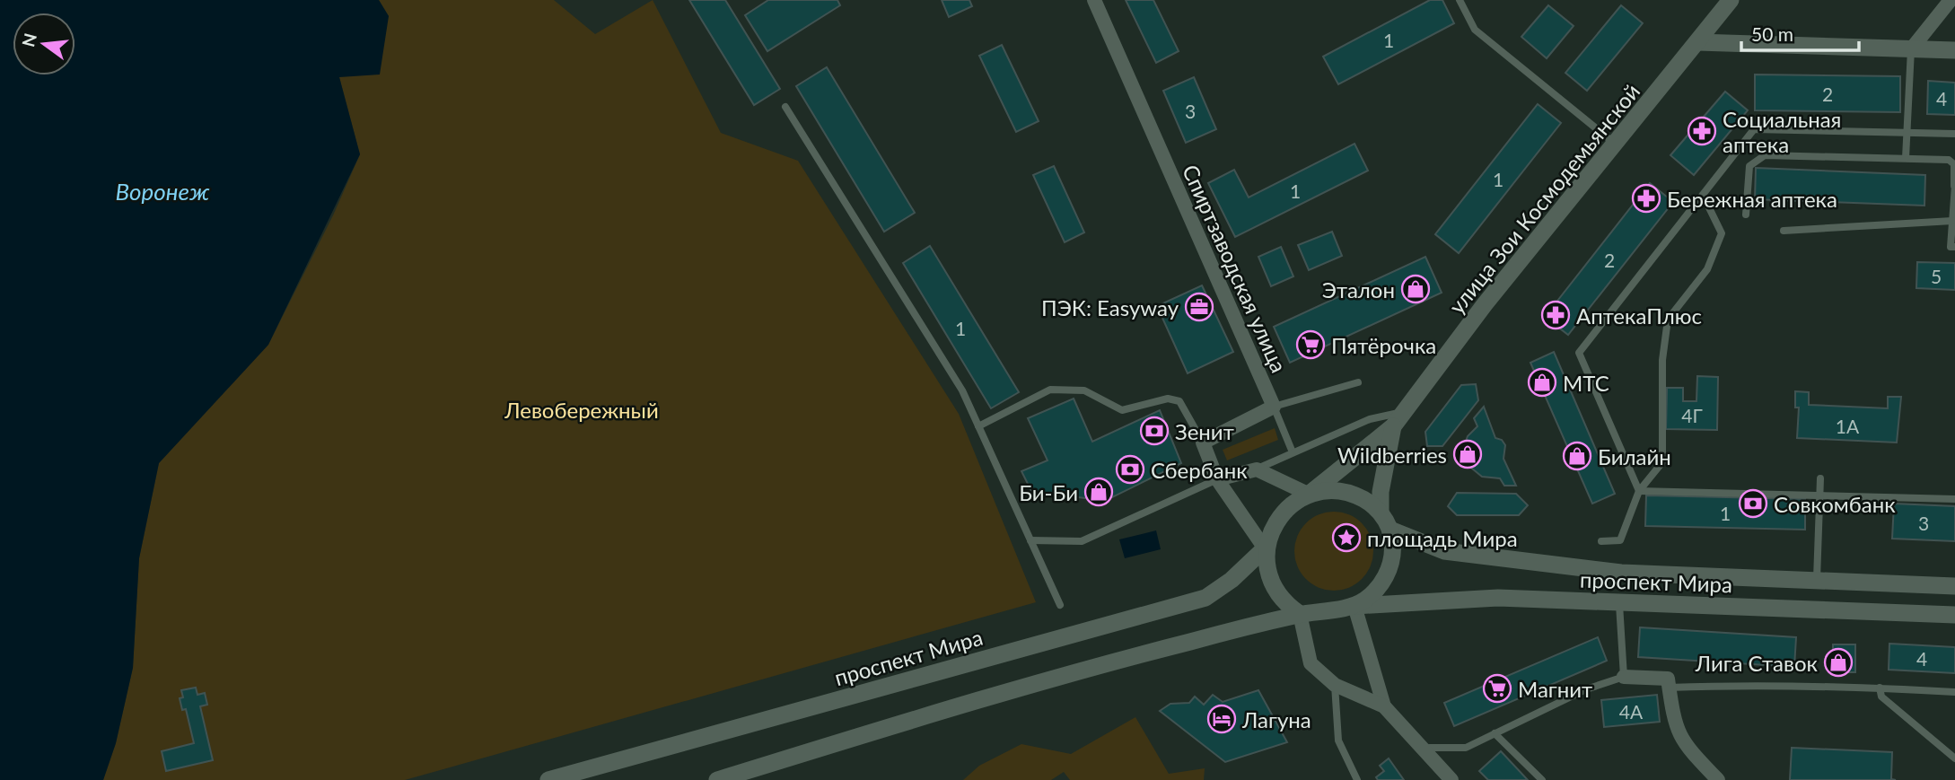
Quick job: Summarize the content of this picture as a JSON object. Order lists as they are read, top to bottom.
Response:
{
  "streets": {
    "main road": ["улица Зои Космодемьянской", "проспект Мира"],
    "street": ["Спиртзаводская улица"]
  },
  "crossings": [
    ["улица Зои Космодемьянской", "проспект Мира"]
  ],
  "water": ["Воронеж"],
  "parks": ["Левобережный"],
  "places": {
    "pharmacy": ["Социальная аптека", "Бережная аптека", "АптекаПлюс"],
    "shop": [
      "Эталон",
      "МТС",
      "Wildberries",
      "Билайн",
      "Би-Би",
      "Лига Ставок"
    ],
    "office": ["ПЭК: Easyway"],
    "supermarket": ["Пятёрочка", "Магнит"],
    "bank": ["Зенит", "Сбербанк", "Совкомбанк"],
    "place": ["площадь Мира"],
    "hotel": ["Лагуна"]
  },
  "house_numbers": [
    "1",
    "2",
    "4",
    "3",
    "1",
    "1",
    "2",
    "5",
    "1",
    "4Г",
    "1А",
    "1",
    "3",
    "4",
    "4А"
  ],
  "scale_bar": "50 m",
  "north": "left"
}
